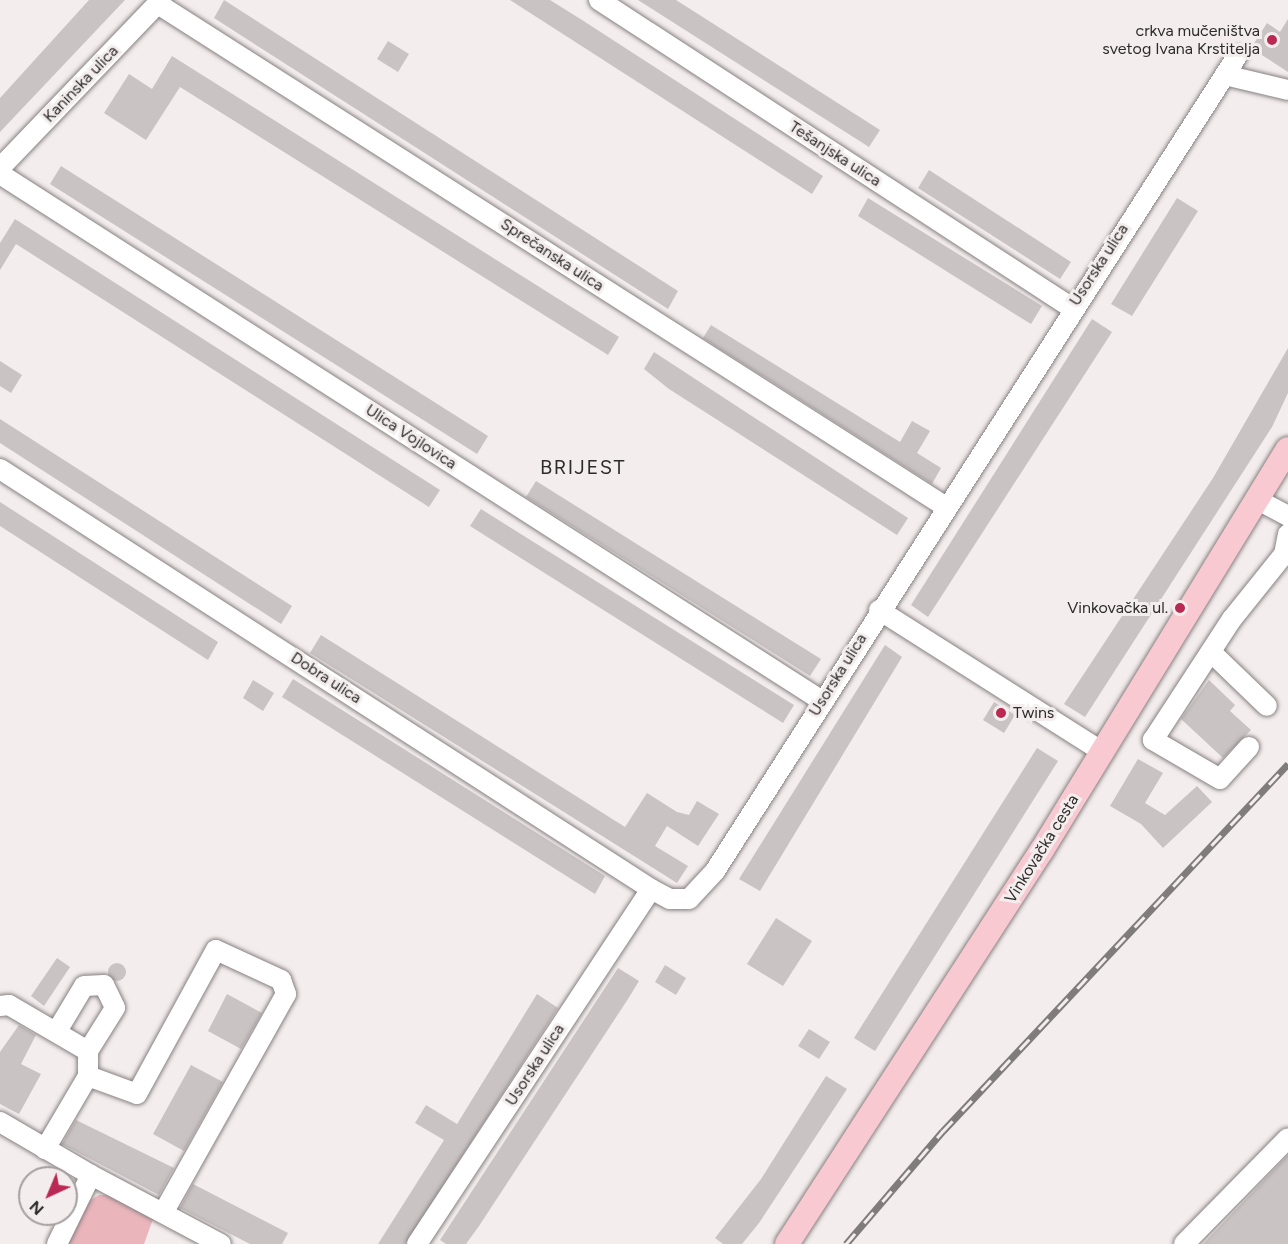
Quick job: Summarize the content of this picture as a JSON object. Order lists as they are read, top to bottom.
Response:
{
  "streets": {
    "main road": ["Vinkovačka cesta"],
    "street": [
      "Kaninska ulica",
      "Tešanjska ulica",
      "Sprečanska ulica",
      "Usorska ulica",
      "Ulica Vojlovica",
      "Dobra ulica"
    ]
  },
  "crossings": [
    ["Kaninska ulica", "Sprečanska ulica"],
    ["Tešanjska ulica", "Usorska ulica"],
    ["Sprečanska ulica", "Usorska ulica"],
    ["Usorska ulica", "Ulica Vojlovica"],
    ["Usorska ulica", "Dobra ulica"]
  ],
  "districts": ["BRIJEST"],
  "places": ["crkva mučeništva svetog Ivana Krstitelja", "Vinkovačka ul.", "Twins"],
  "north": "bottom left"
}
